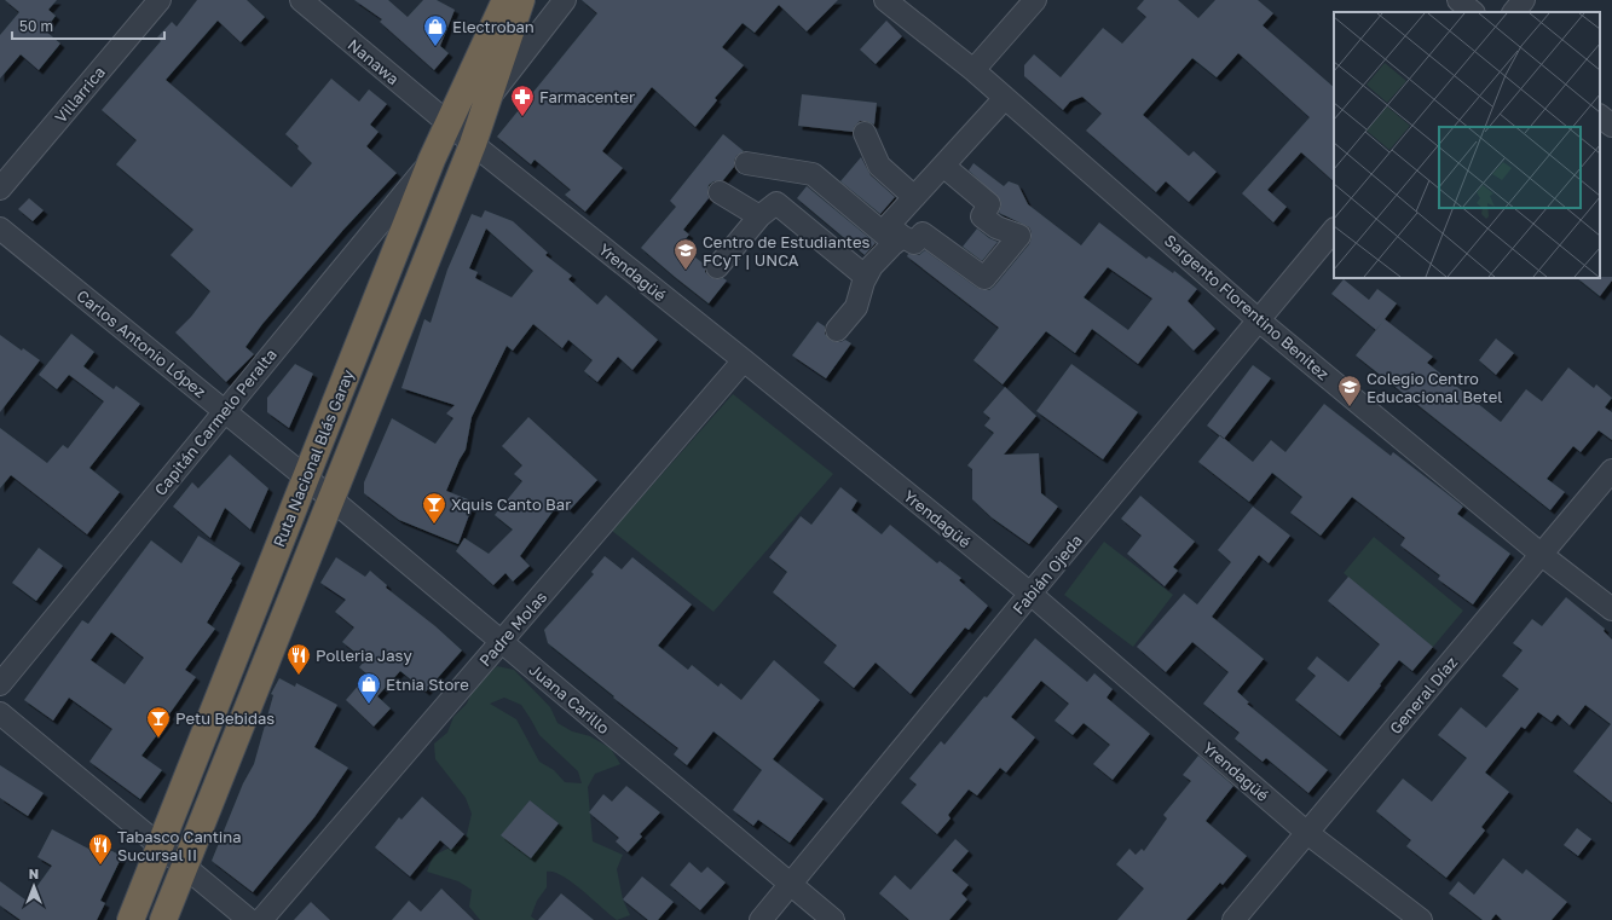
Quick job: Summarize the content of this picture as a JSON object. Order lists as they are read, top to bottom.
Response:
{
  "streets": {
    "highway": ["Ruta Nacional Blás Garay"],
    "street": [
      "Nanawa",
      "Villarrica",
      "Yrendagüé",
      "Sargento Florentino Benitez",
      "Carlos Antonio López",
      "Capitán Carmelo Peralta",
      "Fabián Ojeda",
      "Padre Molas",
      "General Díaz",
      "Juana Carillo"
    ]
  },
  "crossings": [
    ["Nanawa", "Yrendagüé"],
    ["Nanawa", "Ruta Nacional Blás Garay"],
    ["Yrendagüé", "Ruta Nacional Blás Garay"],
    ["Yrendagüé", "Fabián Ojeda"],
    ["Yrendagüé", "Padre Molas"],
    ["Yrendagüé", "General Díaz"],
    ["Sargento Florentino Benitez", "Fabián Ojeda"],
    ["Sargento Florentino Benitez", "General Díaz"],
    ["Carlos Antonio López", "Capitán Carmelo Peralta"],
    ["Carlos Antonio López", "Ruta Nacional Blás Garay"],
    ["Carlos Antonio López", "Juana Carillo"],
    ["Capitán Carmelo Peralta", "Ruta Nacional Blás Garay"],
    ["Ruta Nacional Blás Garay", "Juana Carillo"],
    ["Fabián Ojeda", "Juana Carillo"],
    ["Padre Molas", "Juana Carillo"]
  ],
  "places": {
    "shop": ["Electroban", "Etnia Store"],
    "pharmacy": ["Farmacenter"],
    "school or university": ["Centro de Estudiantes FCyT | UNCA", "Colegio Centro Educacional Betel"],
    "bar": ["Xquis Canto Bar", "Petu Bebidas"],
    "restaurant": ["Polleria Jasy", "Tabasco Cantina Sucursal II"]
  },
  "scale_bar": "50 m",
  "north": "top"
}
